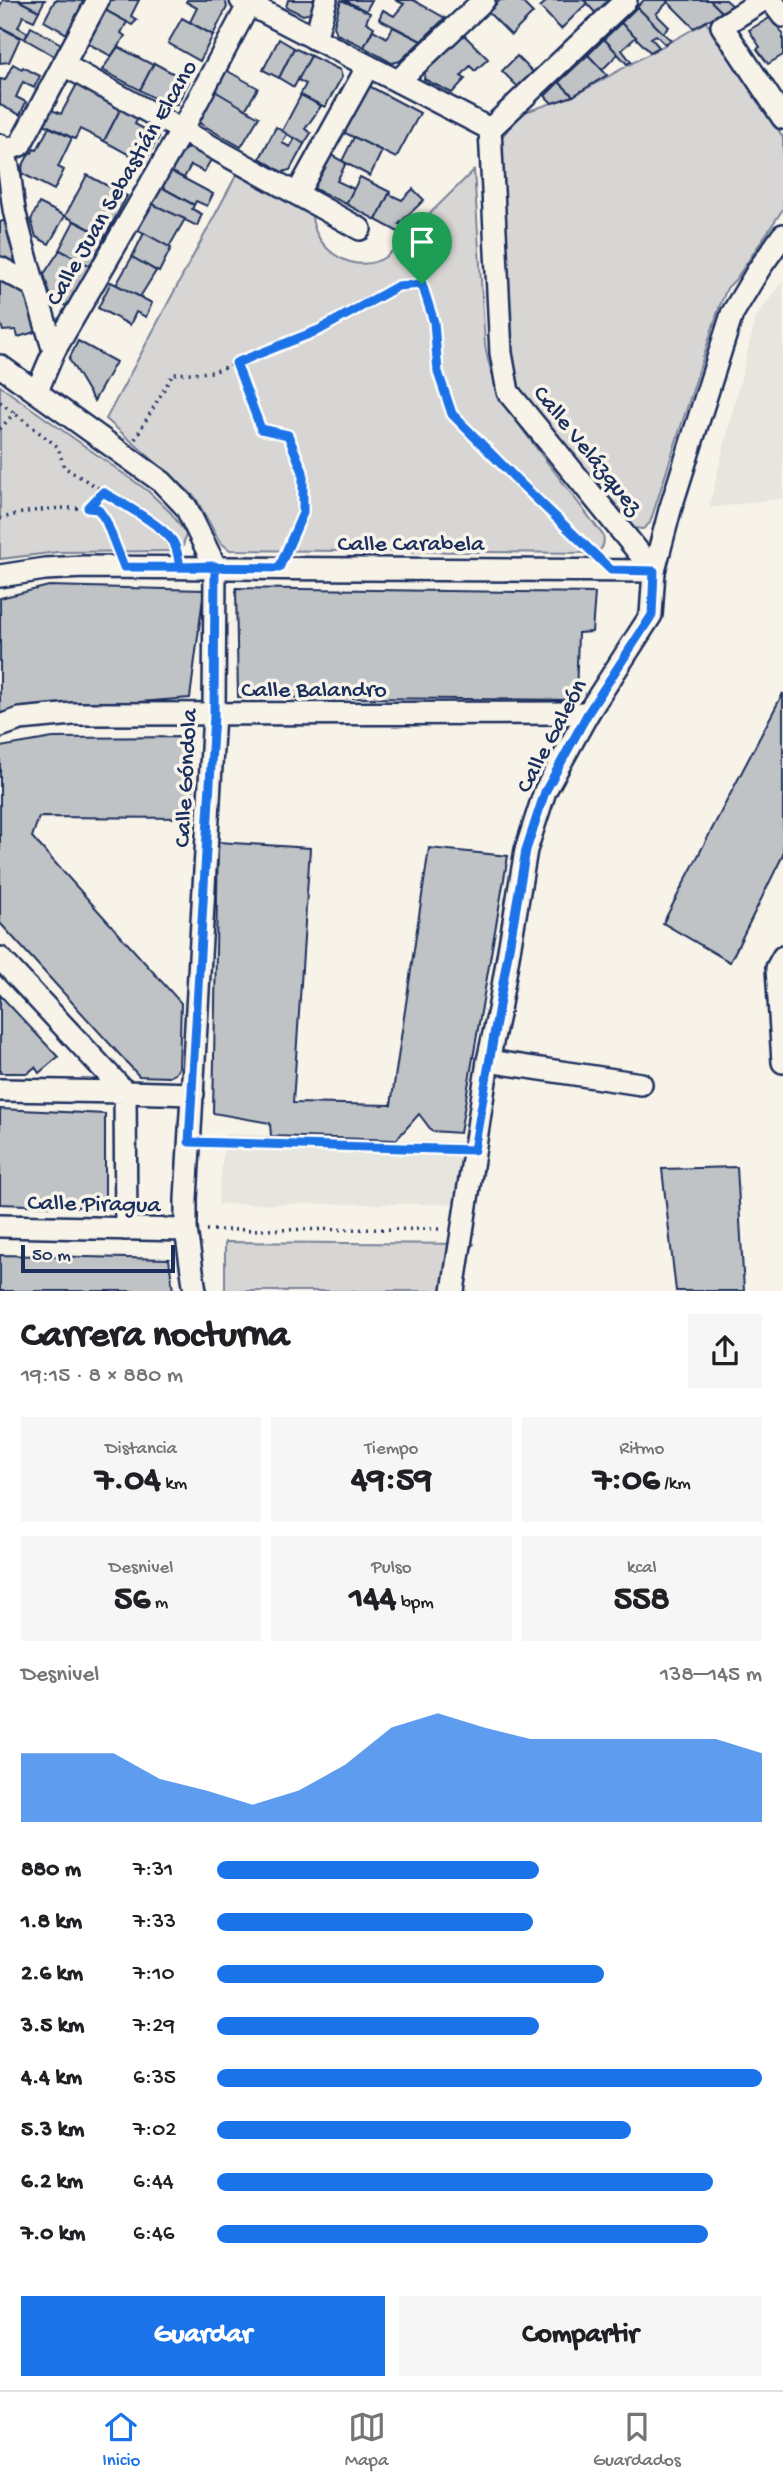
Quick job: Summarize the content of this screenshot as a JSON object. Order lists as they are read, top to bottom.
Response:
{
  "streets": {
    "street": [
      "Calle Juan Sebastián Elcano",
      "Calle Velázquez",
      "Calle Carabela",
      "Calle Balandro",
      "Calle Galeón",
      "Calle Góndola",
      "Calle Piragua"
    ]
  },
  "crossings": [
    ["Calle Juan Sebastián Elcano", "Calle Góndola"],
    ["Calle Velázquez", "Calle Carabela"],
    ["Calle Velázquez", "Calle Galeón"],
    ["Calle Carabela", "Calle Galeón"],
    ["Calle Carabela", "Calle Góndola"],
    ["Calle Balandro", "Calle Galeón"],
    ["Calle Balandro", "Calle Góndola"],
    ["Calle Góndola", "Calle Piragua"]
  ],
  "scale_bar": "50 m",
  "page": {
    "scale": "50 m",
    "heading": ["Carrera nocturna", "19:15 · 8 × 880 m"],
    "stats": [
      ["Distancia", "7.04 km"],
      ["Tiempo", "49:59"],
      ["Ritmo", "7:06 /km"],
      ["Desnivel", "56 m"],
      ["Pulso", "144 bpm"],
      ["kcal", "558"]
    ],
    "chart": ["Desnivel", "138–145 m"],
    "list": [
      {
        "name": "880 m",
        "note": "7:31"
      },
      {
        "name": "1.8 km",
        "note": "7:33"
      },
      {
        "name": "2.6 km",
        "note": "7:10"
      },
      {
        "name": "3.5 km",
        "note": "7:29"
      },
      {
        "name": "4.4 km",
        "note": "6:35"
      },
      {
        "name": "5.3 km",
        "note": "7:02"
      },
      {
        "name": "6.2 km",
        "note": "6:44"
      },
      {
        "name": "7.0 km",
        "note": "6:46"
      }
    ],
    "buttons": ["Guardar", "Compartir"],
    "tabs": ["Inicio", "Mapa", "Guardados"]
  }
}
